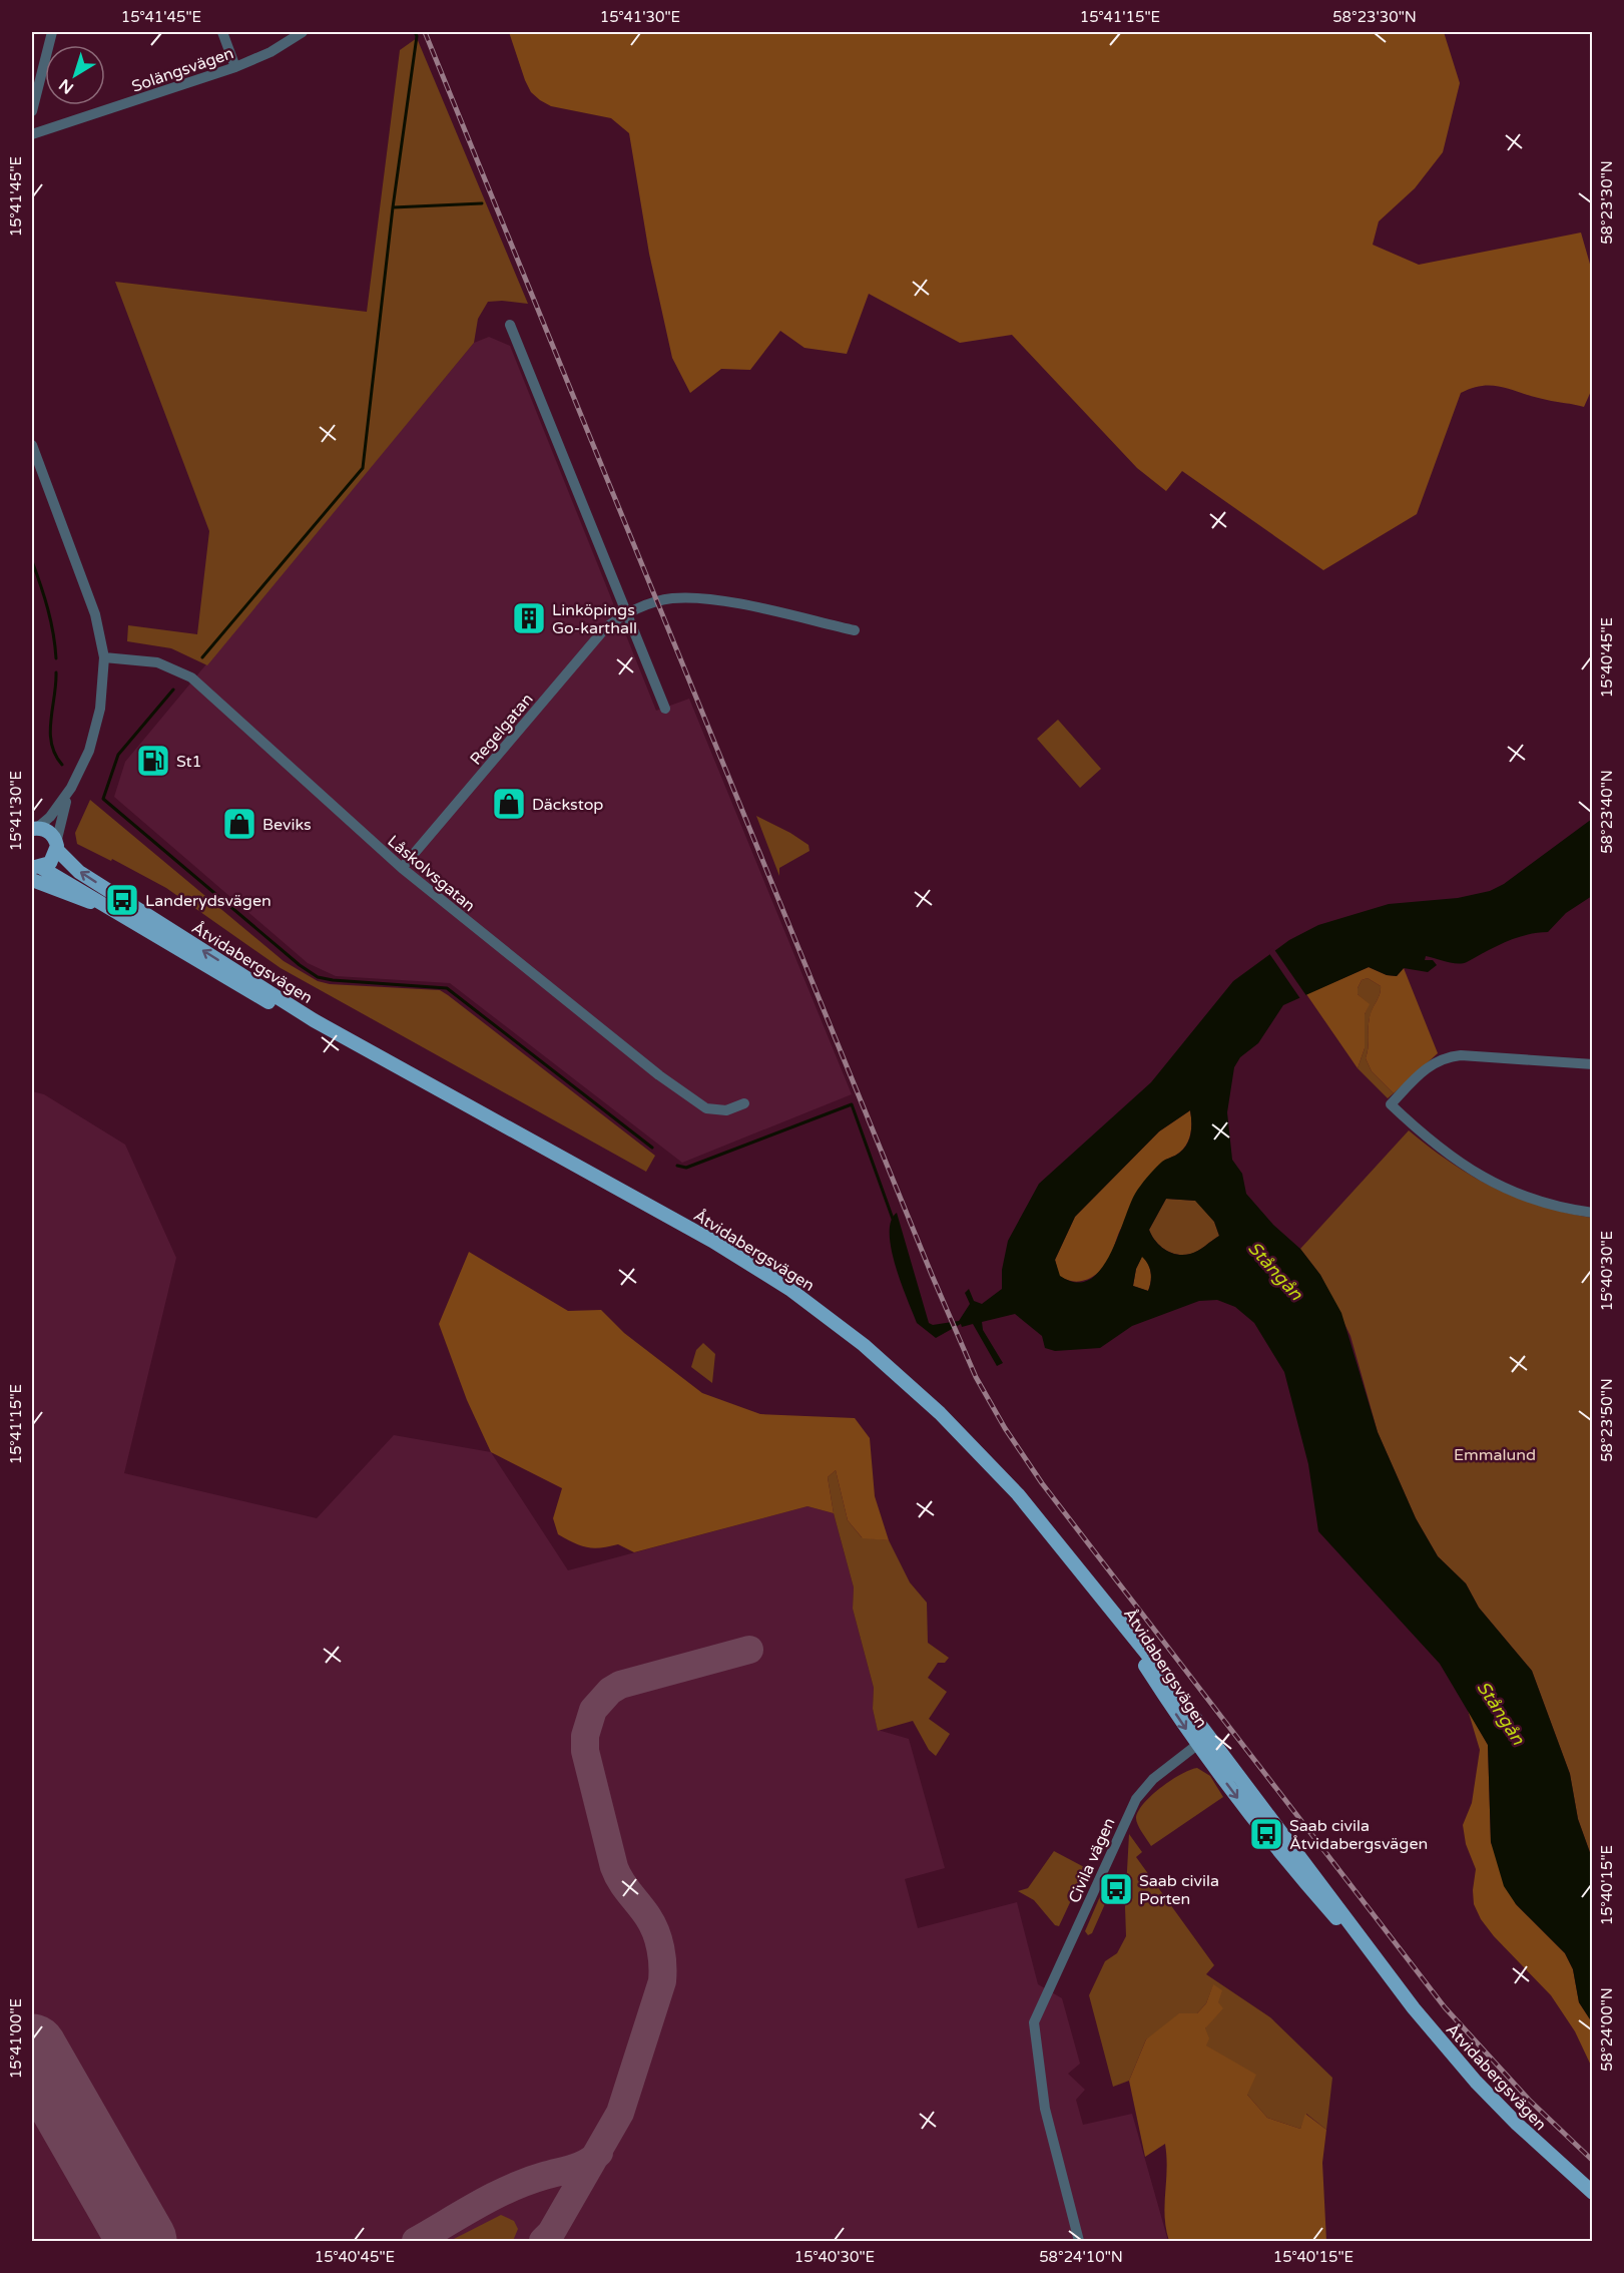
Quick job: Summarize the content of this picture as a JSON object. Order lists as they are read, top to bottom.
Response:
{
  "streets": {
    "main road": ["Åtvidabergsvägen"],
    "street": [
      "Solängsvägen",
      "Regelgatan",
      "Låskolvsgatan",
      "Civila vägen"
    ]
  },
  "crossings": [
    ["Regelgatan", "Låskolvsgatan"],
    ["Åtvidabergsvägen", "Civila vägen"]
  ],
  "water": ["Stångån"],
  "parks": ["Emmalund"],
  "places": {
    "building": ["Linköpings Go-karthall"],
    "fuel station": ["St1"],
    "shop": ["Däckstop", "Beviks"],
    "bus stop": ["Landerydsvägen", "Saab civila Åtvidabergsvägen", "Saab civila Porten"]
  },
  "north": "bottom left",
  "coordinates": [
    "15°41'45\"E",
    "15°41'30\"E",
    "15°41'15\"E",
    "58°23'30\"N",
    "15°40'45\"E",
    "58°23'40\"N",
    "15°40'30\"E",
    "58°23'50\"N",
    "15°40'15\"E",
    "58°24'00\"N",
    "15°41'00\"E",
    "58°24'10\"N"
  ]
}
